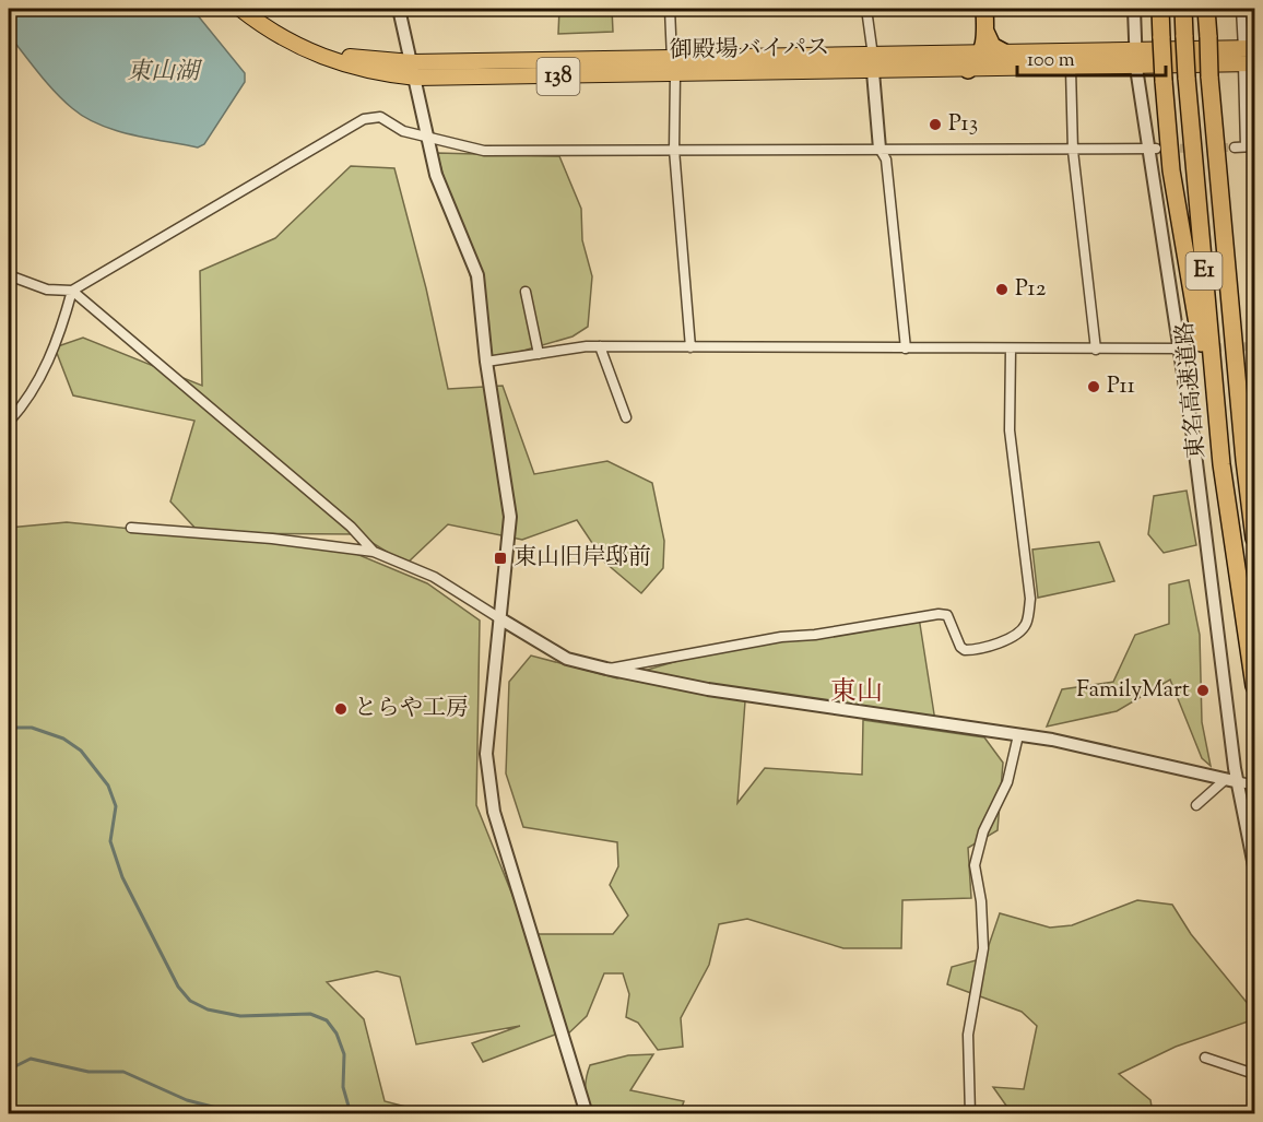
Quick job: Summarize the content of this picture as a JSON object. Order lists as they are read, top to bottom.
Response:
{
  "streets": {
    "highway": [
      "御殿場バイパス",
      "138",
      "E1",
      "東名高速道路"
    ]
  },
  "districts": ["東山"],
  "water": ["東山湖"],
  "places": {
    "other": [
      "P13",
      "P12",
      "P11",
      "FamilyMart",
      "とらや工房"
    ],
    "transit": ["東山旧岸邸前"]
  },
  "scale_bar": "100 m"
}
